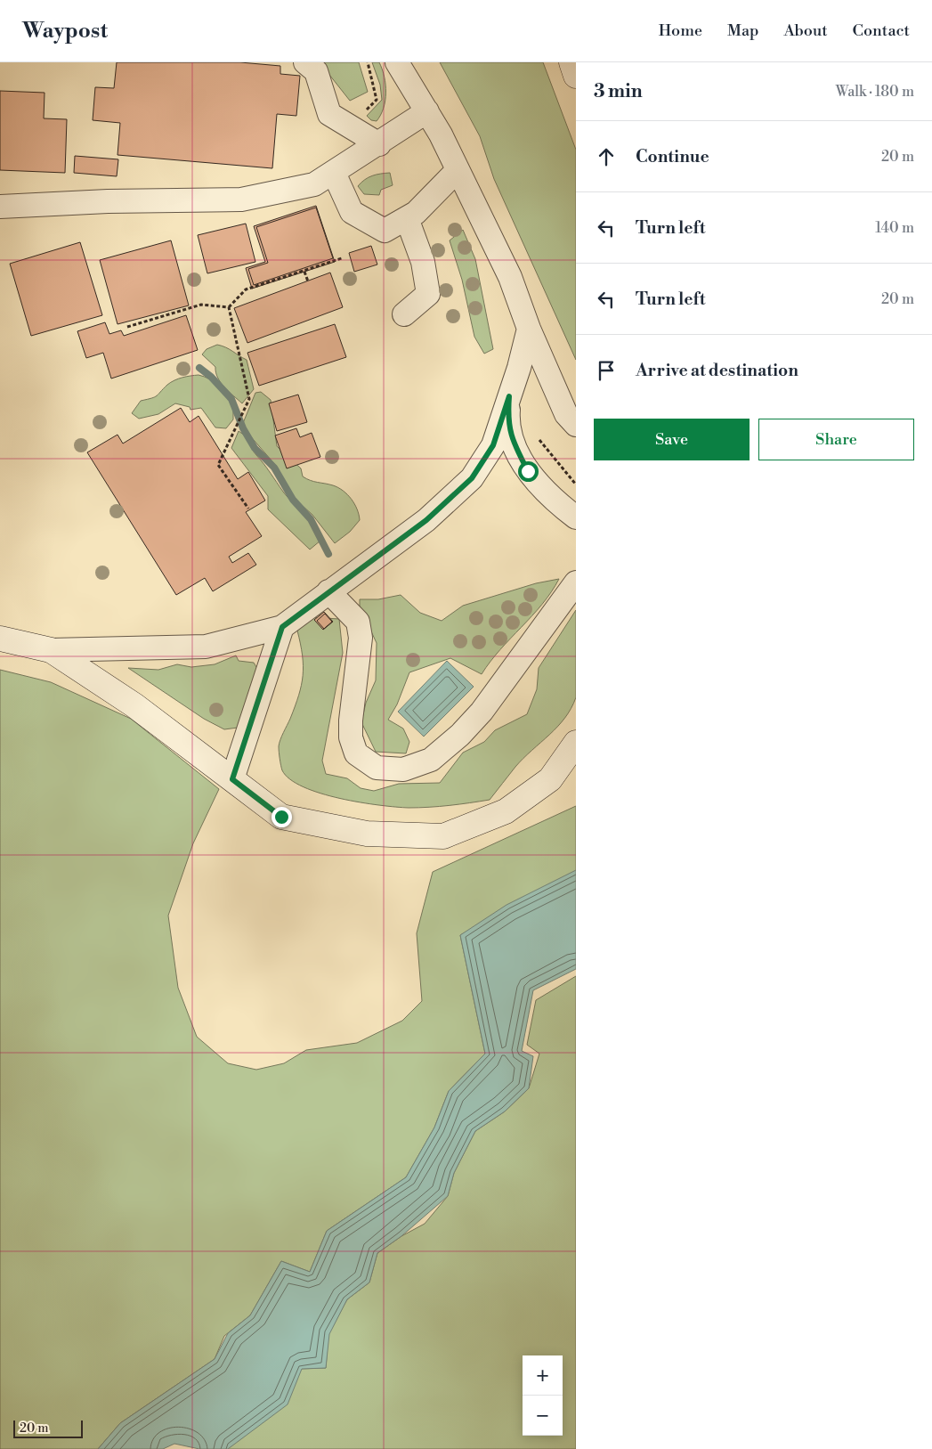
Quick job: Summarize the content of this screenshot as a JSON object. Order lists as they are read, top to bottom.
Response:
{
  "scale_bar": "20 m",
  "page": {
    "header": "Waypost",
    "nav": [
      "Home",
      "Map",
      "About",
      "Contact"
    ],
    "heading": ["3 min", "Walk · 180 m"],
    "list": [
      ["Continue", "20 m"],
      ["Turn left", "140 m"],
      ["Turn left", "20 m"],
      "Arrive at destination"
    ],
    "buttons": ["Save", "Share"],
    "map_buttons": ["+", "−"],
    "scale": "20 m"
  }
}
